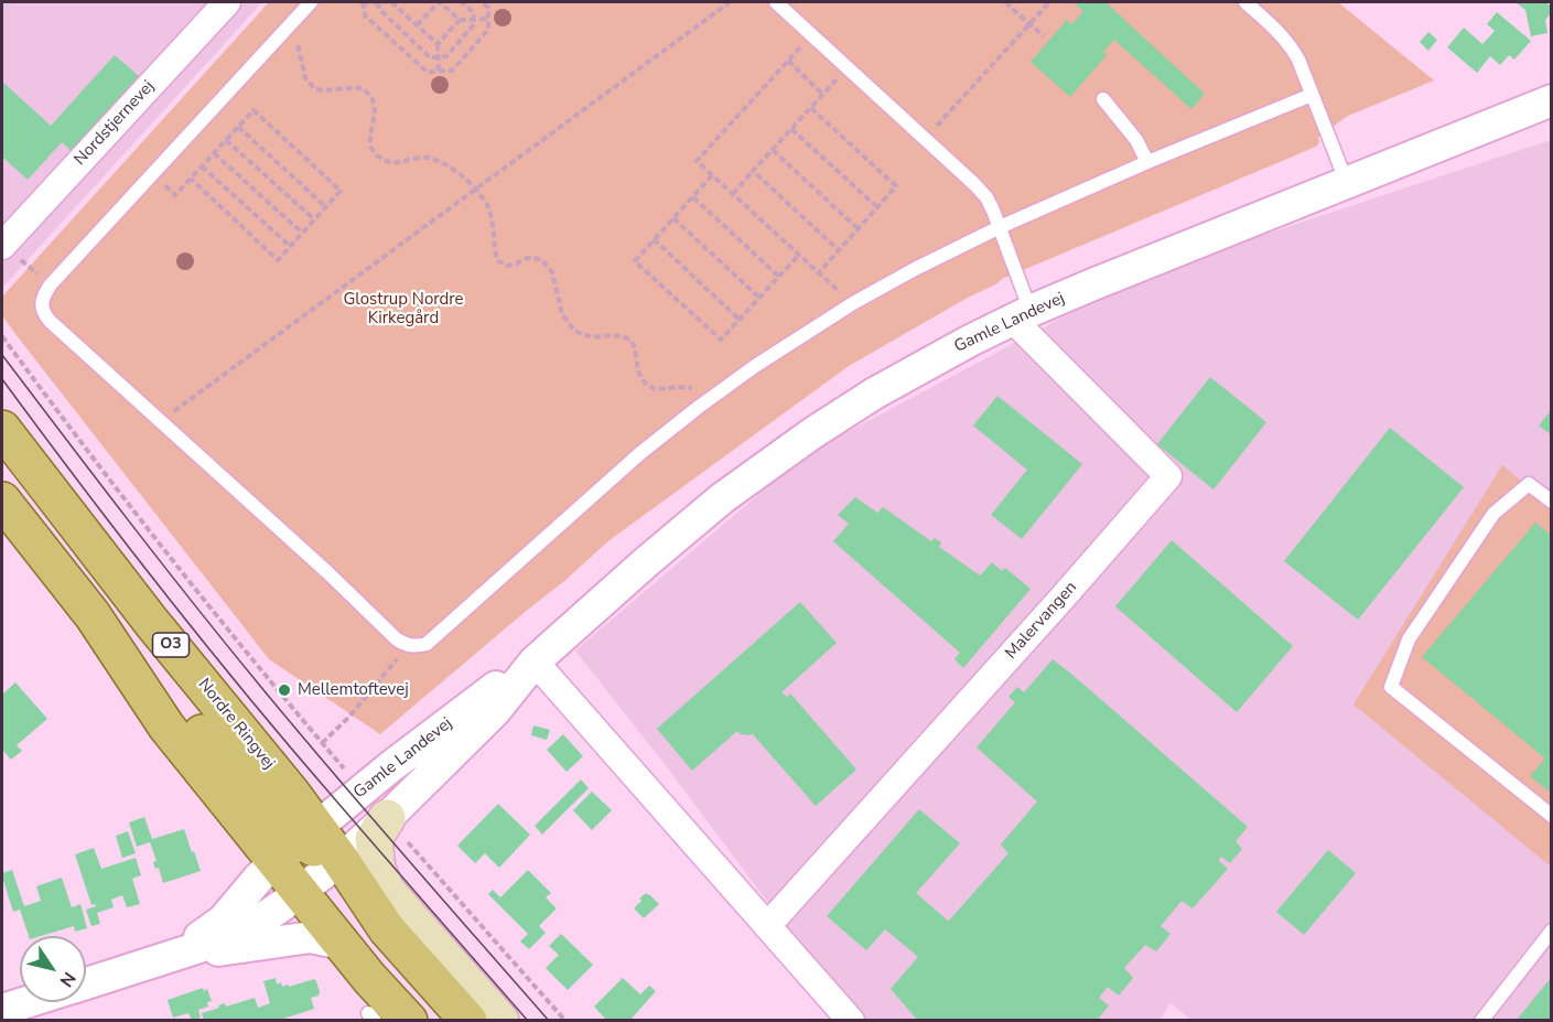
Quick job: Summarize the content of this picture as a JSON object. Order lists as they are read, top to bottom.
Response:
{
  "streets": {
    "main road": ["O3", "Nordre Ringvej"],
    "street": ["Nordstjernevej", "Gamle Landevej", "Malervangen"]
  },
  "crossings": [
    ["Gamle Landevej", "Malervangen"],
    ["Gamle Landevej", "Nordre Ringvej"]
  ],
  "parks": ["Glostrup Nordre Kirkegård"],
  "places": ["Mellemtoftevej"],
  "north": "bottom right"
}
